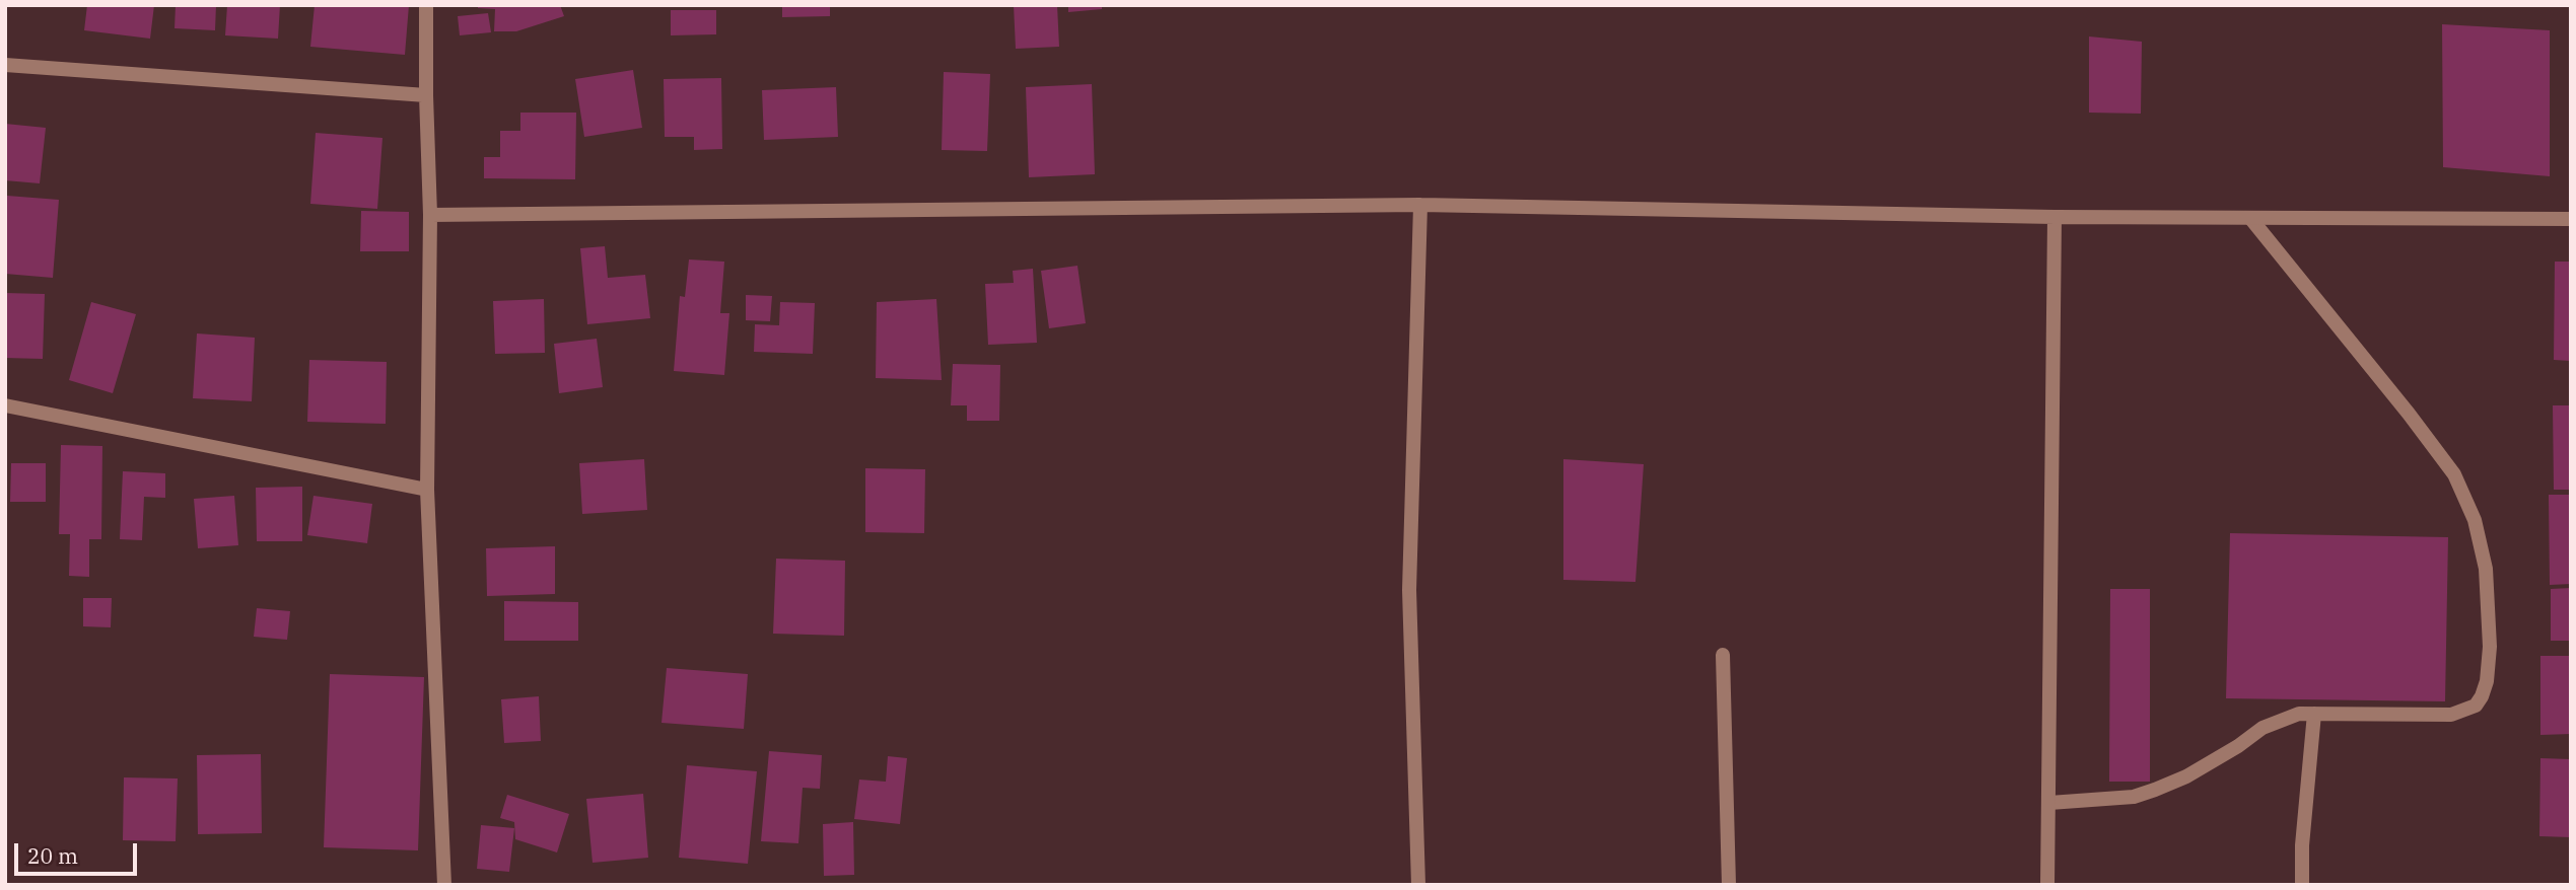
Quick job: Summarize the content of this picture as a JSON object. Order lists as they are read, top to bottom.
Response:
{
  "scale_bar": "20 m"
}
